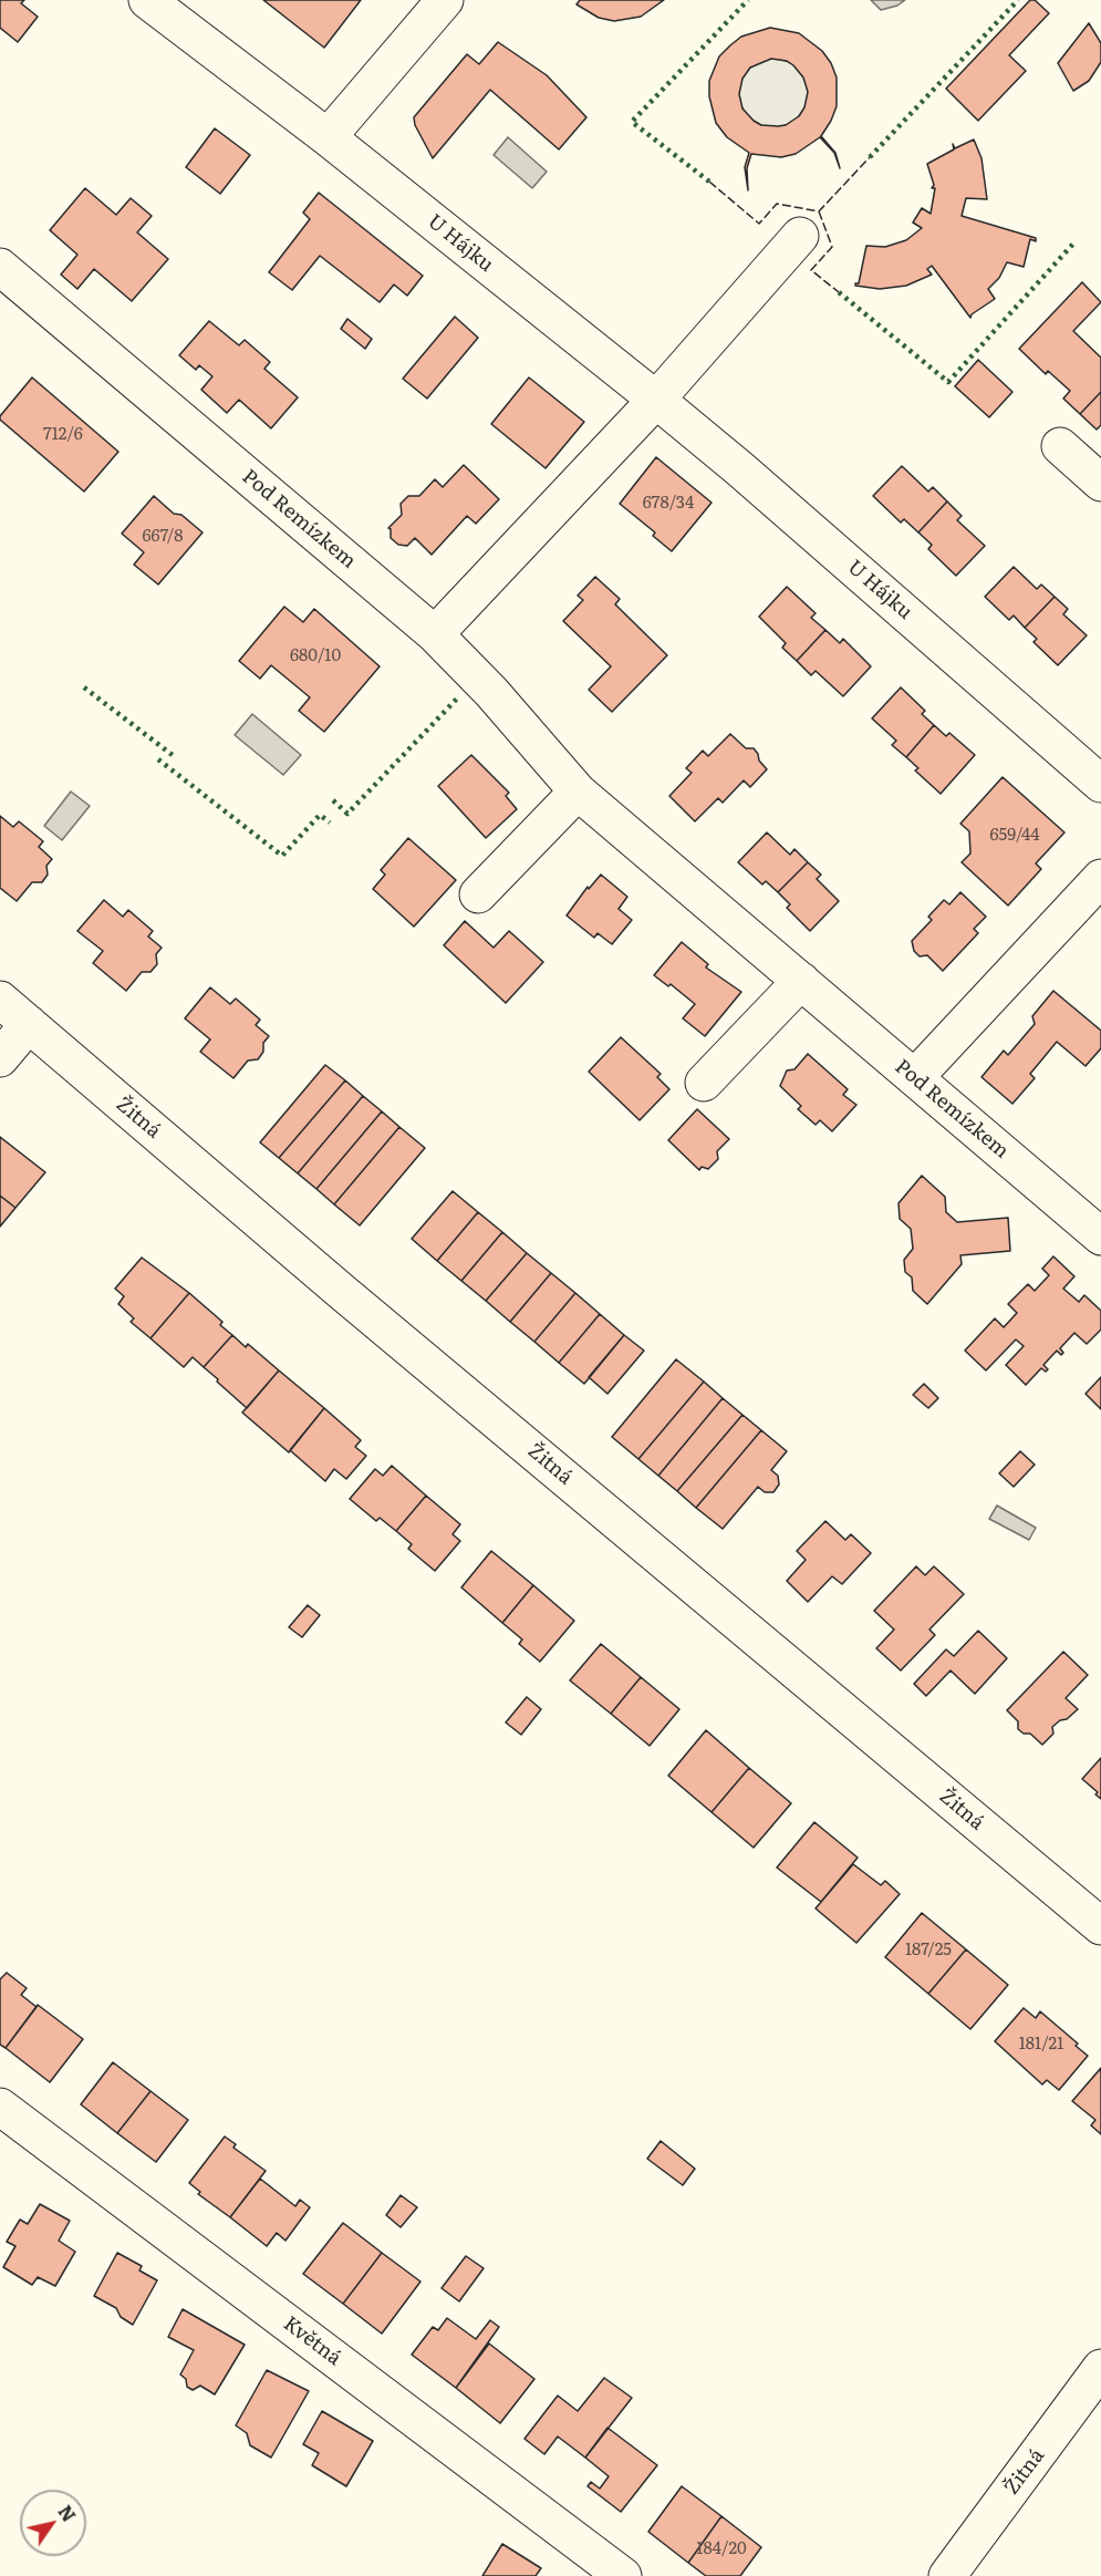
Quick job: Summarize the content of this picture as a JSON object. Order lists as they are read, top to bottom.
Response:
{
  "streets": {
    "street": [
      "U Hájku",
      "Pod Remízkem",
      "Žitná",
      "Květná"
    ]
  },
  "house_numbers": [
    "712/6",
    "678/34",
    "667/8",
    "680/10",
    "659/44",
    "187/25",
    "181/21",
    "184/20"
  ],
  "north": "top right"
}
